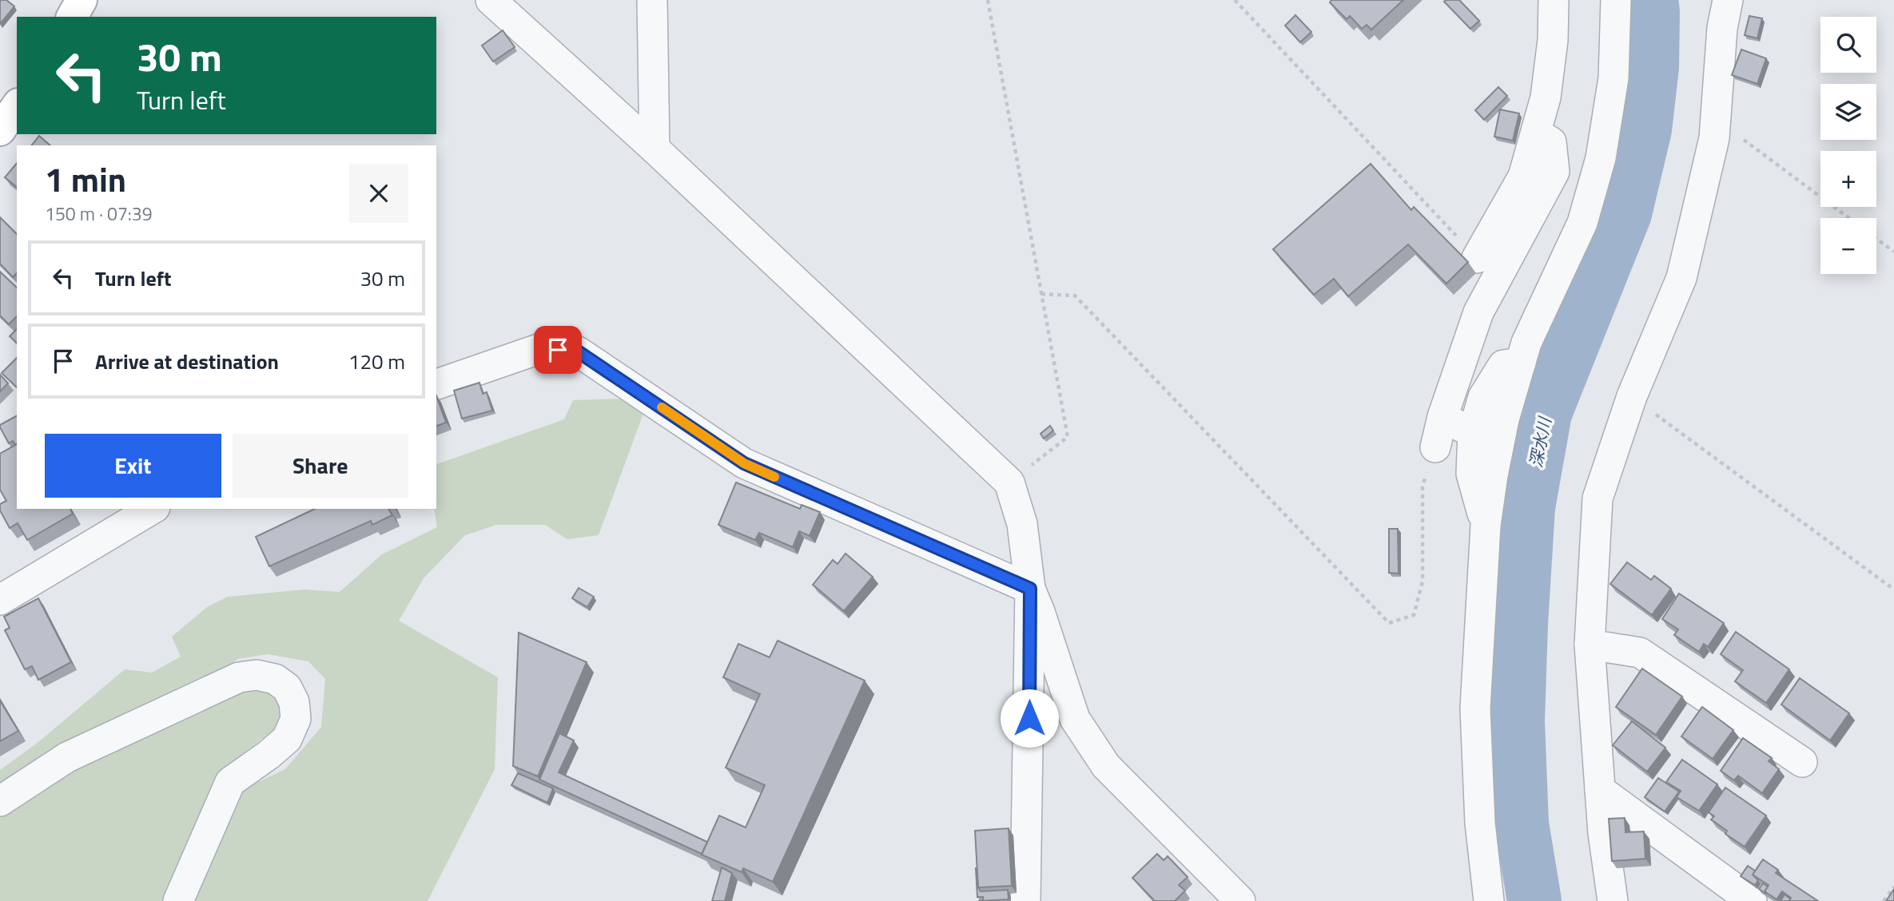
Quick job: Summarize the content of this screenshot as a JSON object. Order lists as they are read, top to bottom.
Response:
{
  "water": ["深水川"],
  "page": {
    "map_buttons": ["+", "−"],
    "turn": ["30 m", "Turn left"],
    "heading": ["1 min", "150 m · 07:39"],
    "list": [
      {
        "name": "Turn left",
        "value": "30 m"
      },
      {
        "name": "Arrive at destination",
        "value": "120 m"
      }
    ],
    "buttons": ["Exit", "Share"]
  }
}
